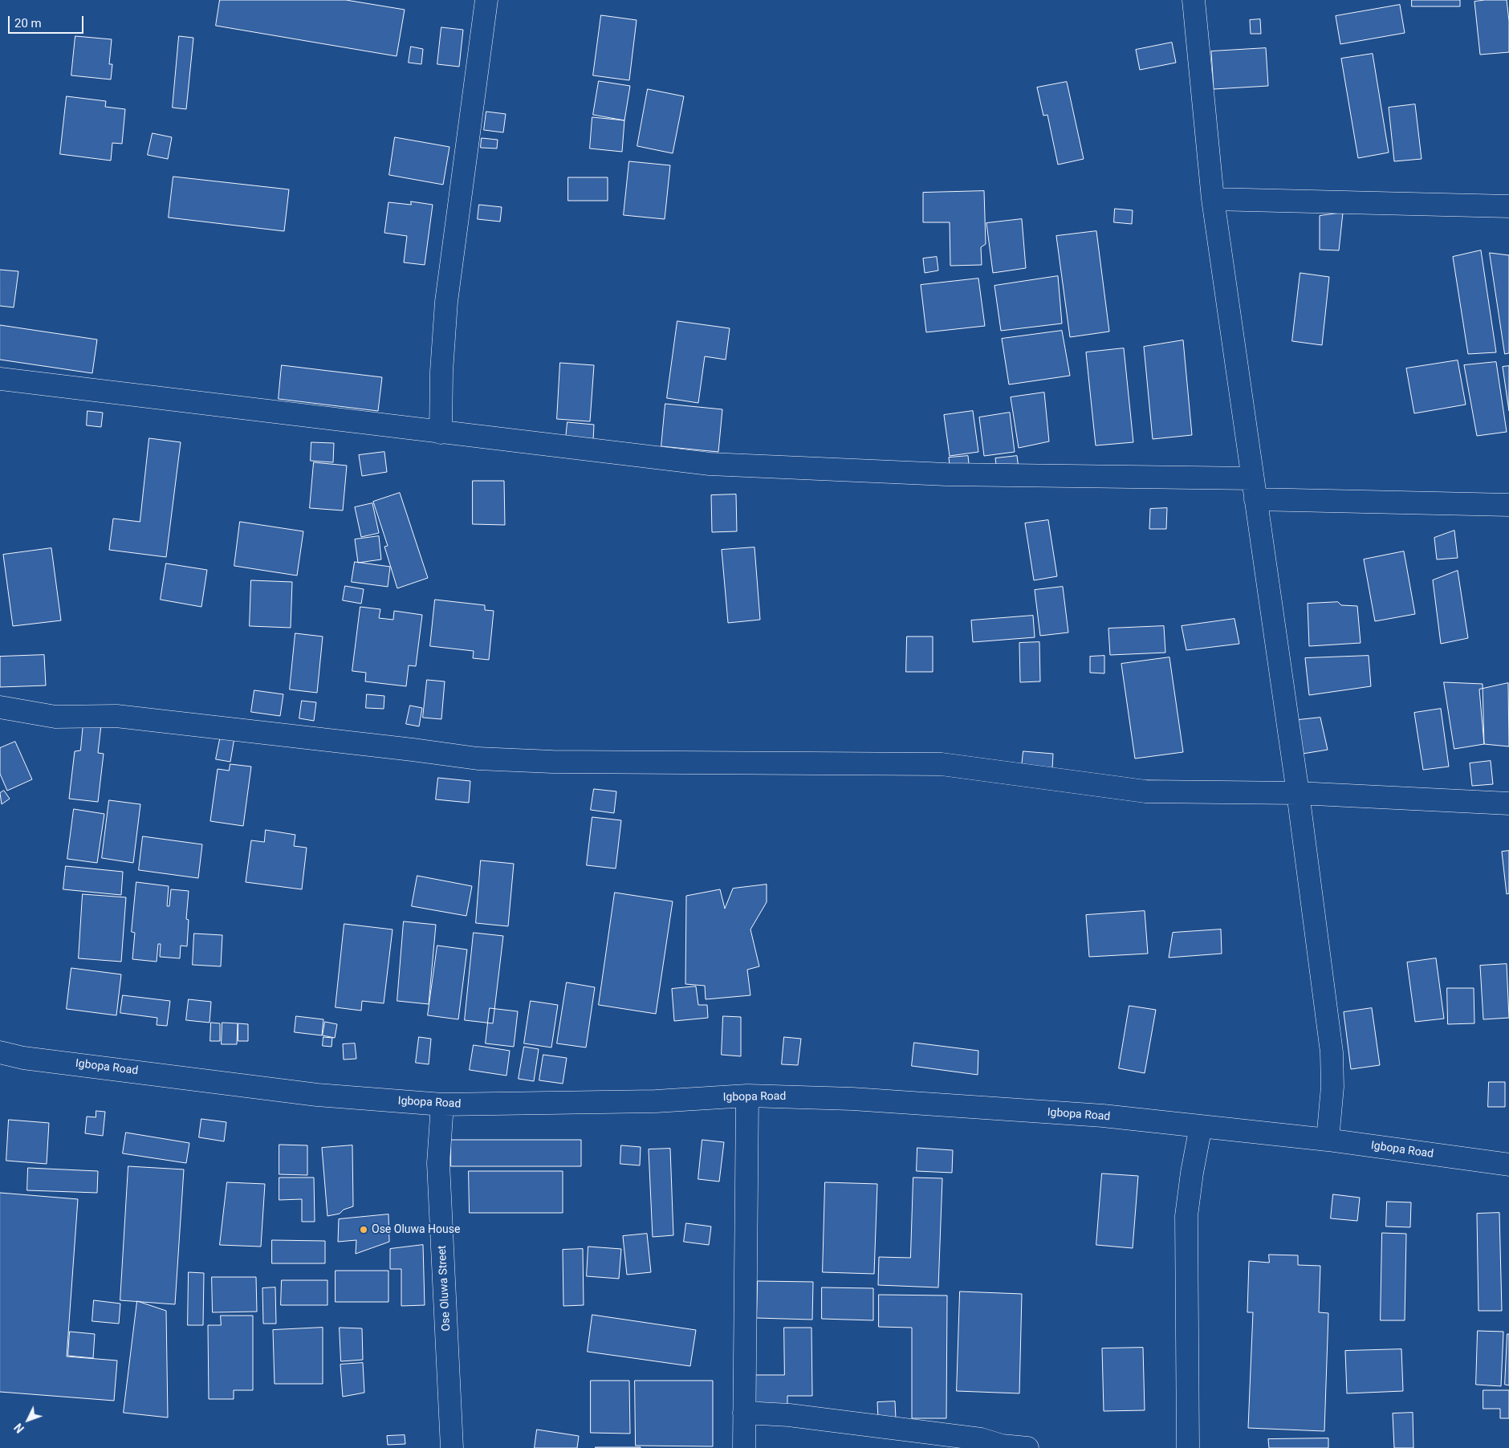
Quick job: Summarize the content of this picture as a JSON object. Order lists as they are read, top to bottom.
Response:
{
  "streets": {
    "street": ["Igbopa Road", "Ose Oluwa Street"]
  },
  "crossings": [
    ["Igbopa Road", "Ose Oluwa Street"]
  ],
  "places": ["Ose Oluwa House"],
  "scale_bar": "20 m",
  "north": "bottom left"
}
